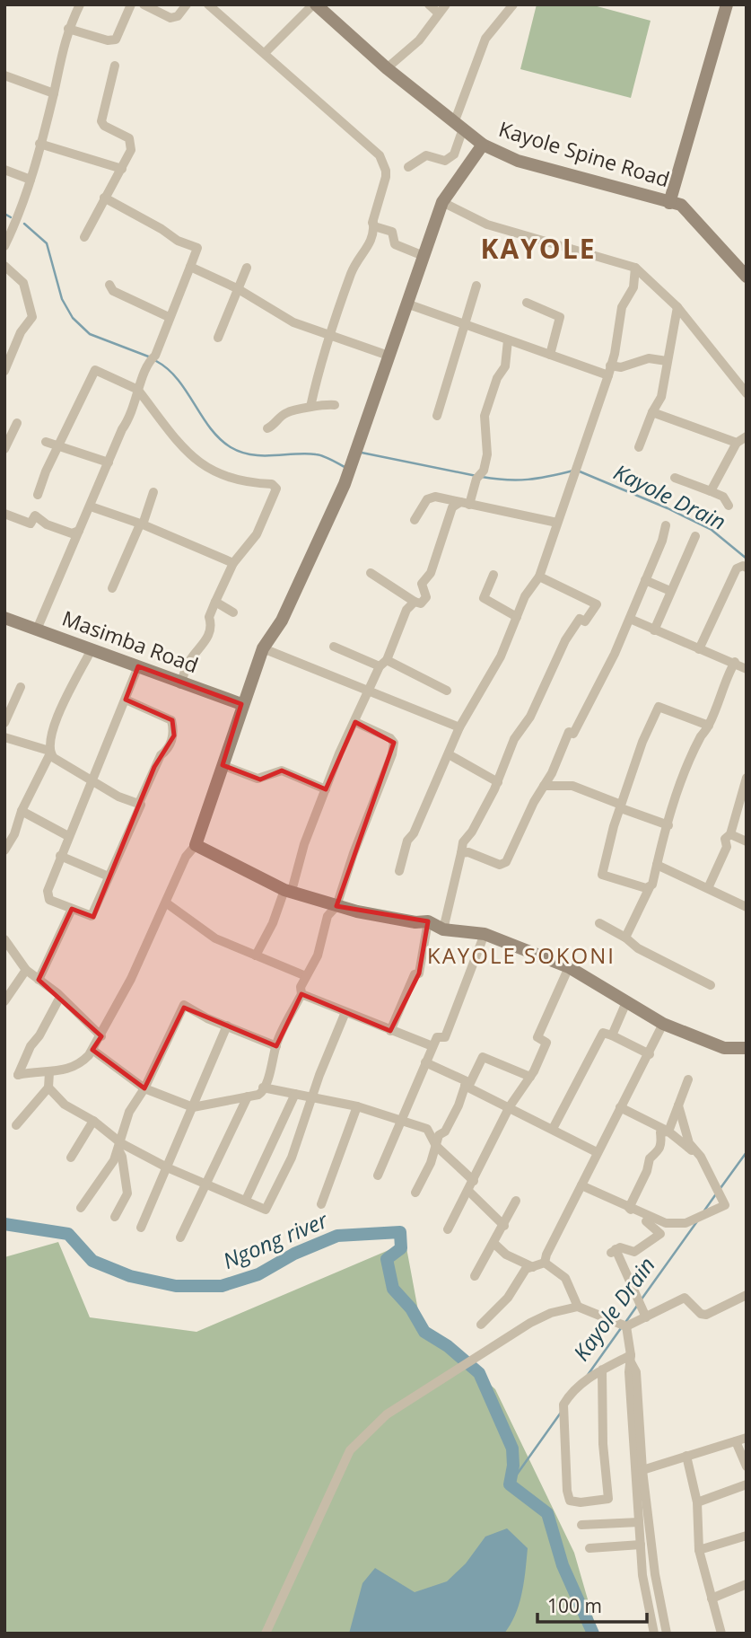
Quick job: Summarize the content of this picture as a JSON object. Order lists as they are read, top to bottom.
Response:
{
  "streets": {
    "street": ["Kayole Spine Road", "Masimba Road"]
  },
  "districts": ["KAYOLE", "KAYOLE SOKONI"],
  "water": ["Kayole Drain", "Ngong river"],
  "scale_bar": "100 m"
}
